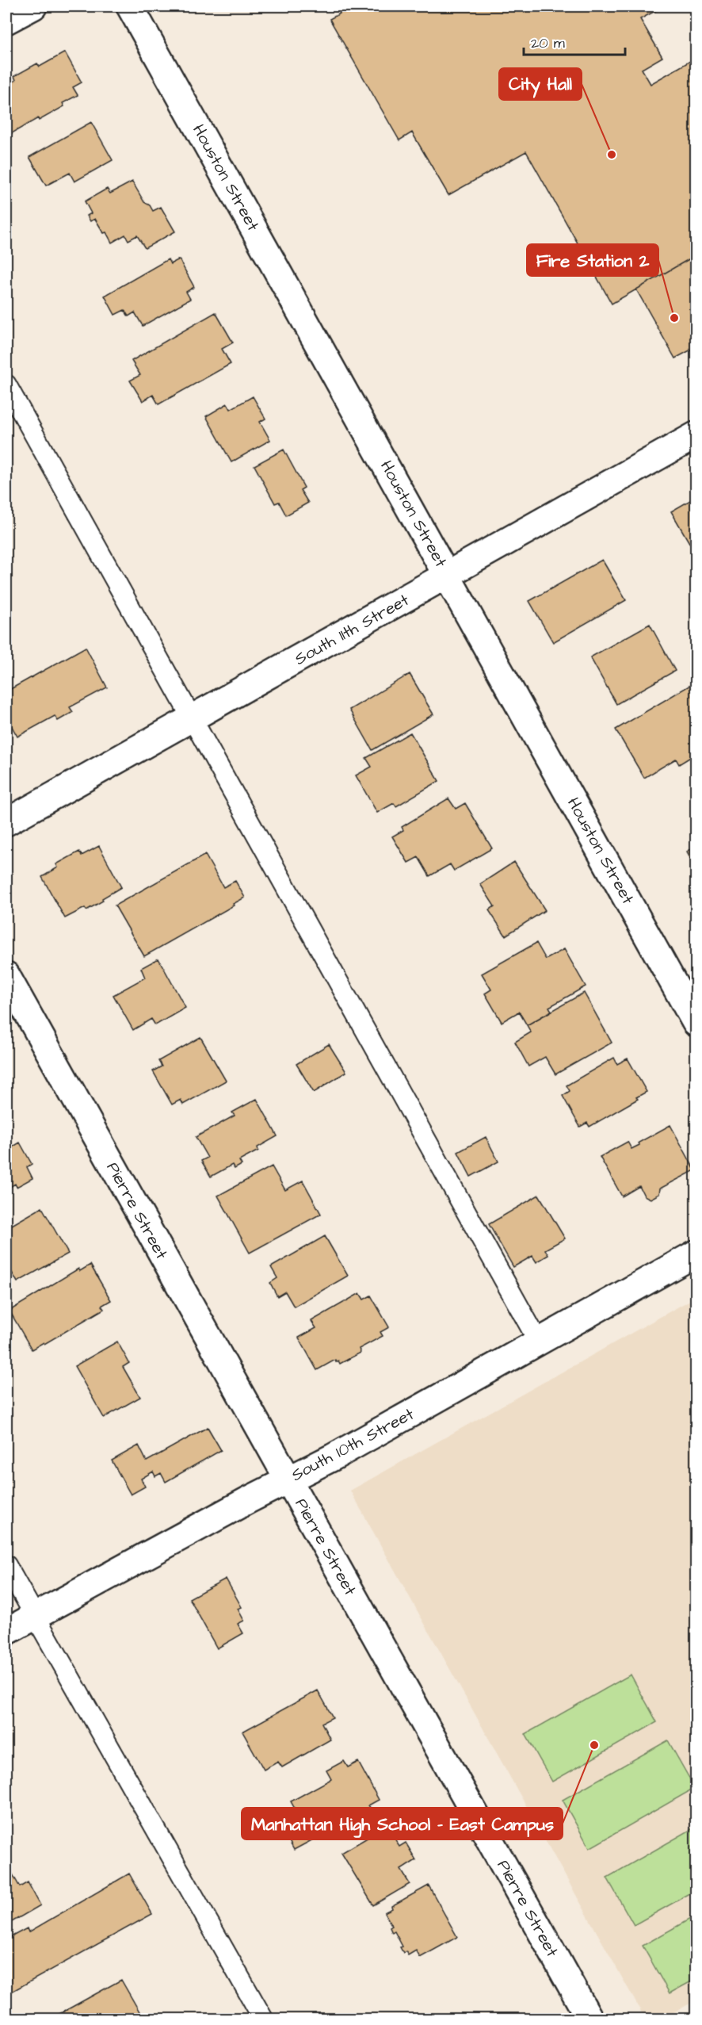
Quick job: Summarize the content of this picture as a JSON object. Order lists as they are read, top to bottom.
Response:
{
  "streets": {
    "street": [
      "Houston Street",
      "South 11th Street",
      "Pierre Street",
      "South 10th Street"
    ]
  },
  "crossings": [
    ["Houston Street", "South 11th Street"],
    ["Pierre Street", "South 10th Street"]
  ],
  "places": ["City Hall", "Fire Station 2", "Manhattan High School - East Campus"],
  "scale_bar": "20 m"
}
